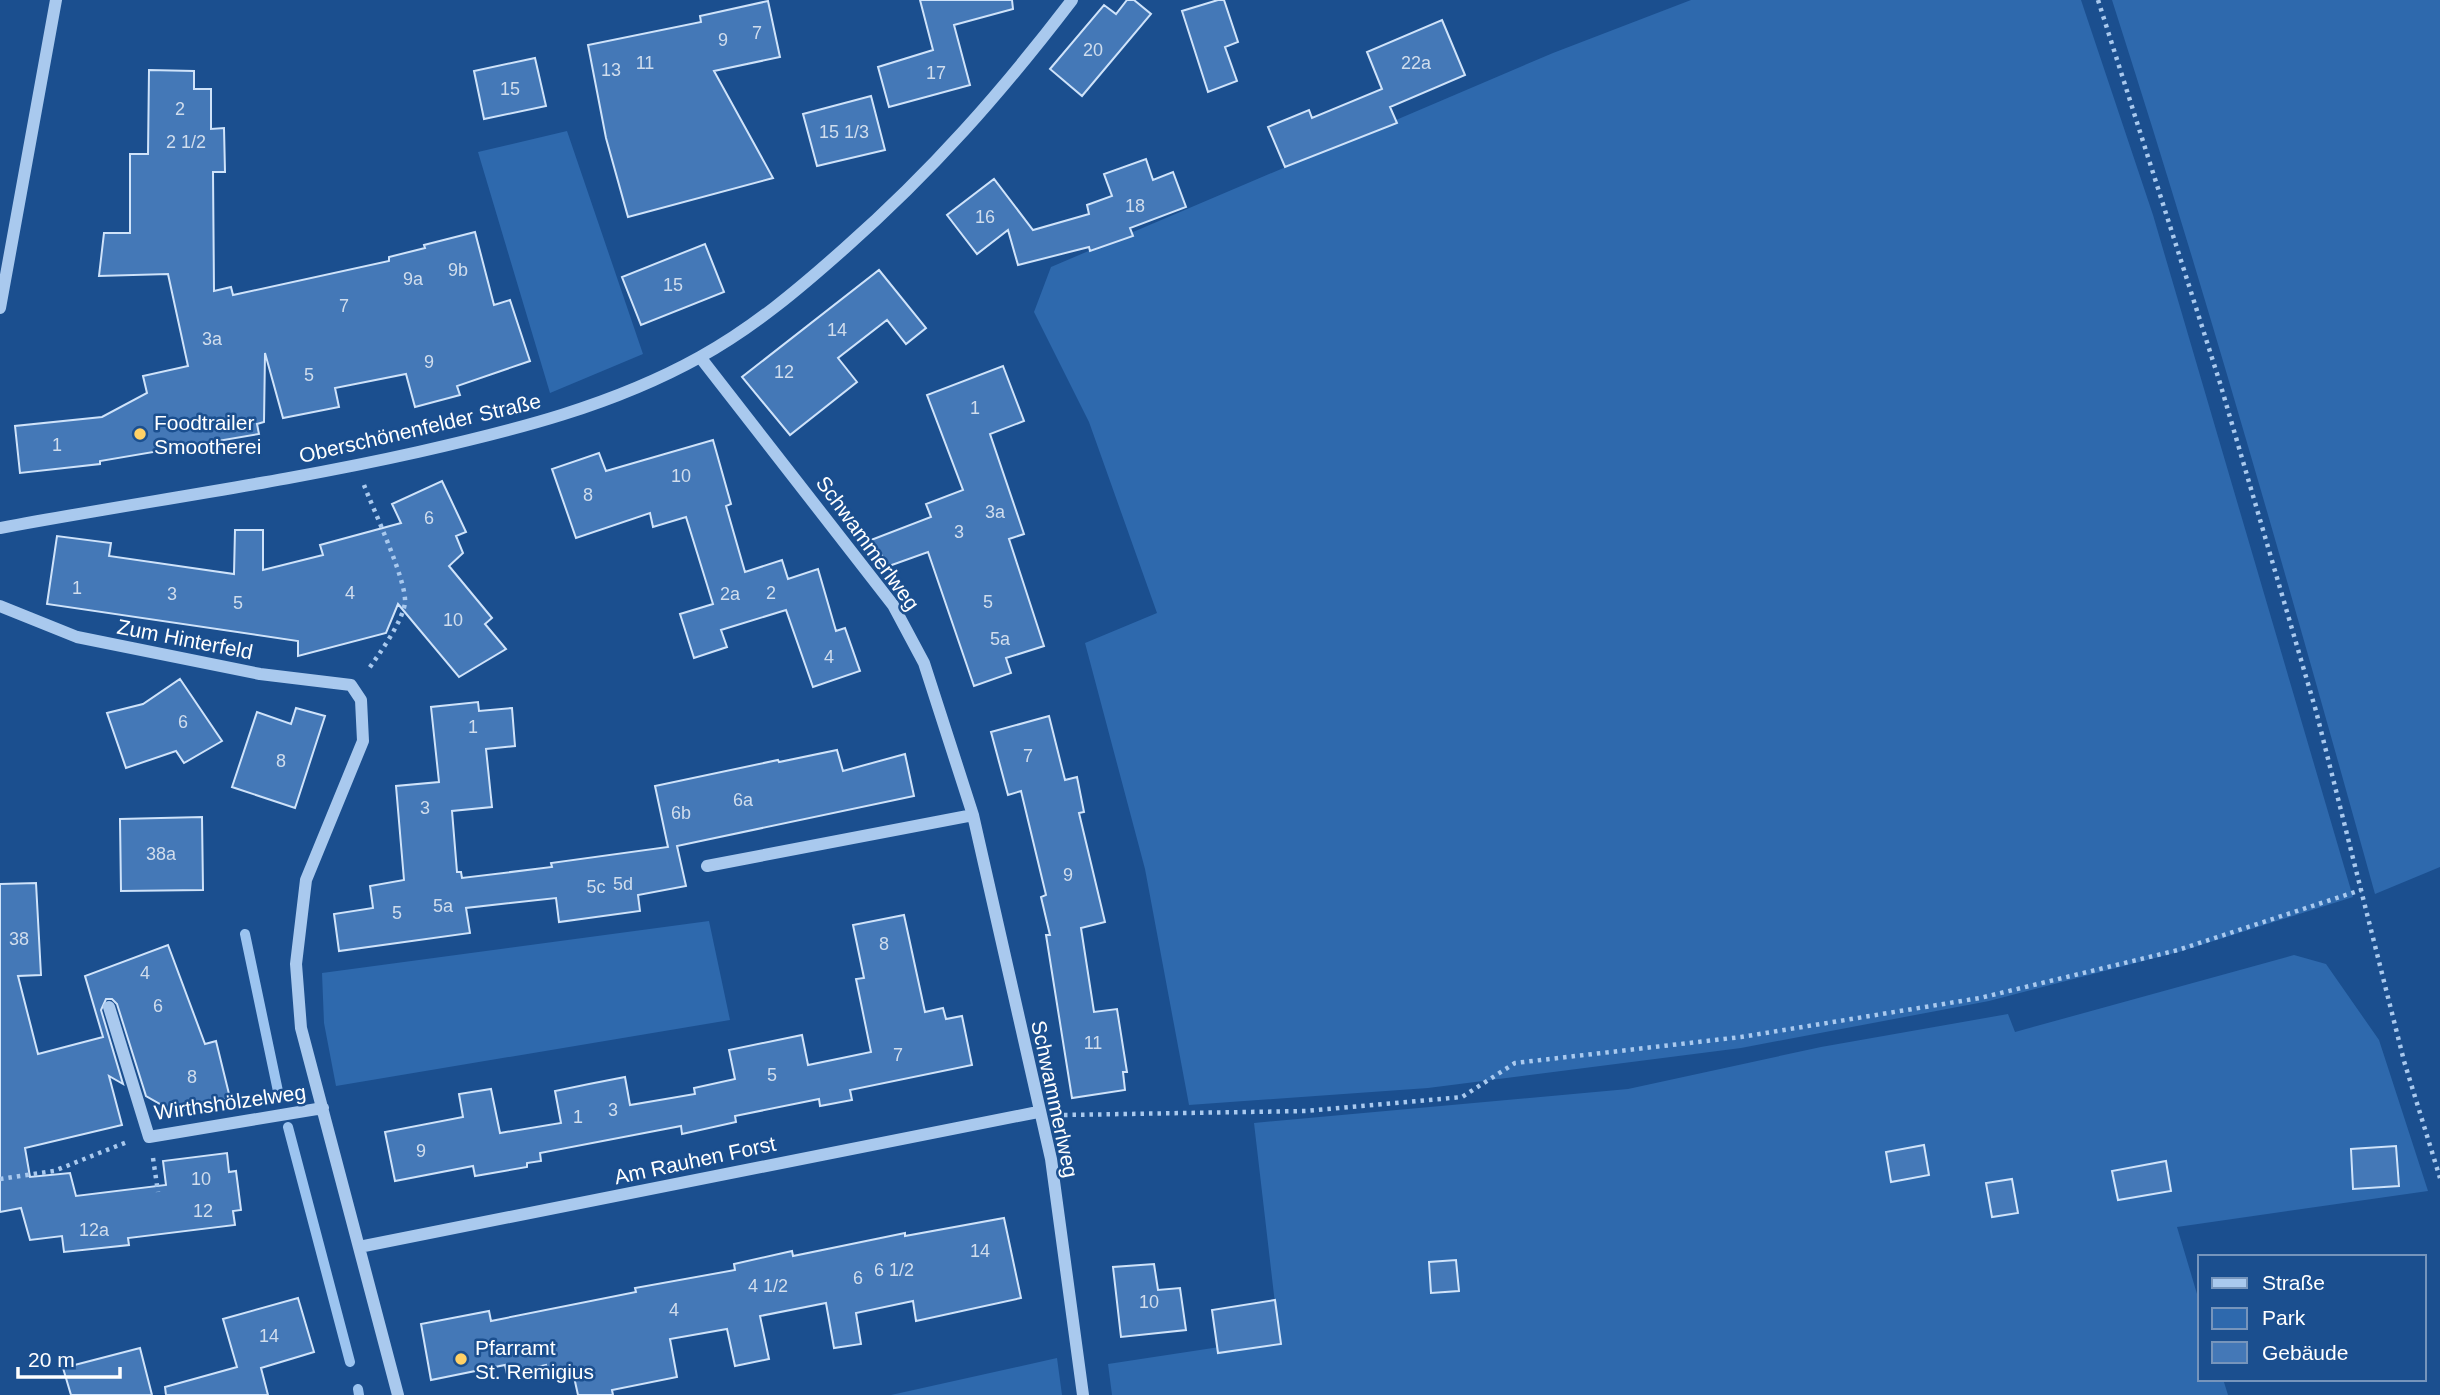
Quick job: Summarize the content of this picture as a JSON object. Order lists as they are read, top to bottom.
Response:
{
  "streets": {
    "street": [
      "Oberschönenfelder Straße",
      "Schwammerlweg",
      "Zum Hinterfeld",
      "Wirthshölzelweg",
      "Am Rauhen Forst"
    ]
  },
  "crossings": [
    ["Oberschönenfelder Straße", "Schwammerlweg"],
    ["Schwammerlweg", "Am Rauhen Forst"],
    ["Zum Hinterfeld", "Wirthshölzelweg"],
    ["Wirthshölzelweg", "Am Rauhen Forst"]
  ],
  "places": ["Foodtrailer Smootherei", "Pfarramt St. Remigius"],
  "house_numbers": [
    "7",
    "9",
    "20",
    "11",
    "22a",
    "13",
    "17",
    "15",
    "2",
    "15 1/3",
    "2 1/2",
    "18",
    "16",
    "9b",
    "9a",
    "15",
    "7",
    "14",
    "3a",
    "9",
    "12",
    "5",
    "1",
    "1",
    "10",
    "8",
    "3a",
    "6",
    "3",
    "1",
    "4",
    "2",
    "3",
    "2a",
    "5",
    "5",
    "10",
    "5a",
    "4",
    "6",
    "1",
    "7",
    "8",
    "6a",
    "3",
    "6b",
    "38a",
    "9",
    "5d",
    "5c",
    "5a",
    "5",
    "38",
    "8",
    "4",
    "6",
    "11",
    "7",
    "5",
    "8",
    "3",
    "1",
    "9",
    "10",
    "12",
    "12a",
    "14",
    "6 1/2",
    "6",
    "4 1/2",
    "10",
    "4",
    "14"
  ],
  "legend": ["Straße", "Park", "Gebäude"],
  "scale_bar": "20 m"
}
